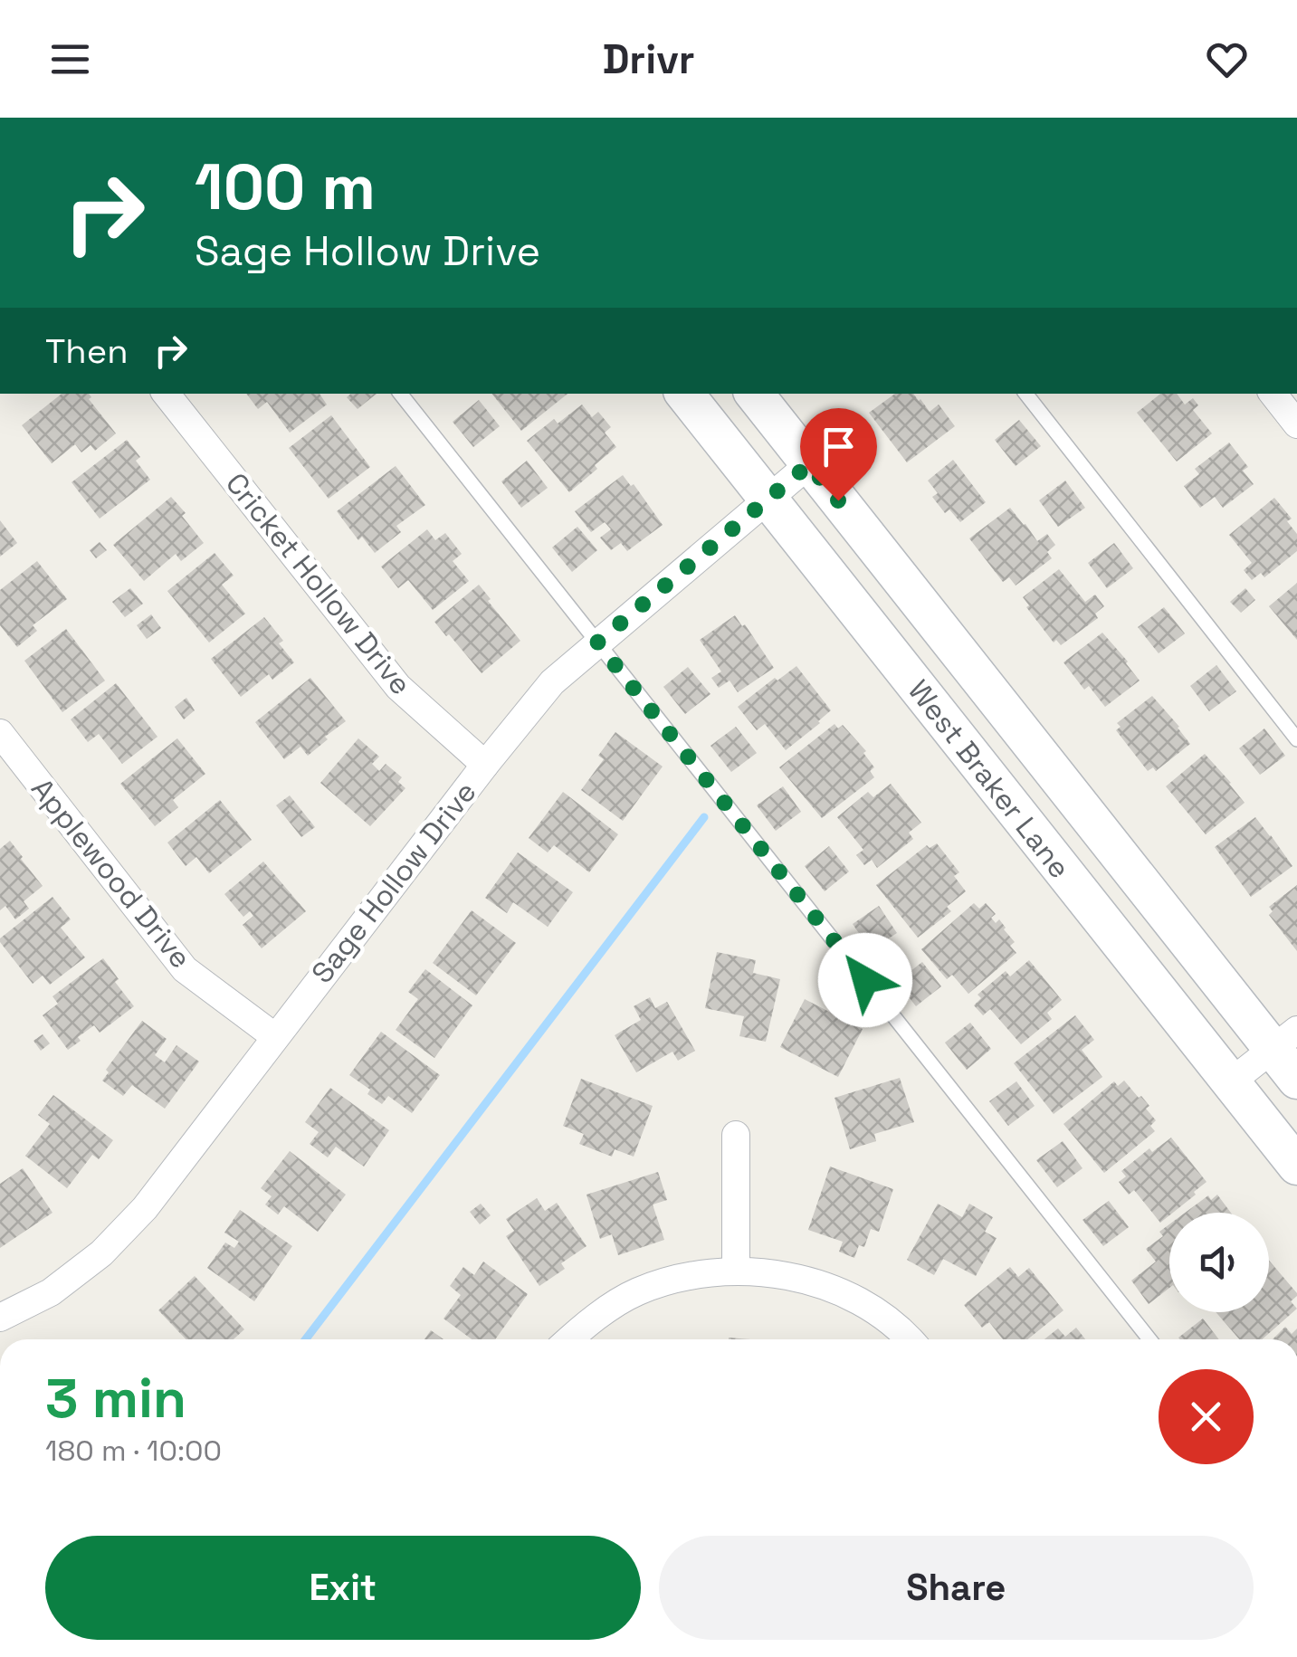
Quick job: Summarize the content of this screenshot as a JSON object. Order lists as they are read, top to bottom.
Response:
{
  "streets": {
    "main road": ["West Braker Lane"],
    "street": ["Cricket Hollow Drive", "Applewood Drive", "Sage Hollow Drive"]
  },
  "crossings": [
    ["Cricket Hollow Drive", "Sage Hollow Drive"],
    ["West Braker Lane", "Sage Hollow Drive"],
    ["Applewood Drive", "Sage Hollow Drive"]
  ],
  "page": {
    "header": "Drivr",
    "turn": ["100 m", "Sage Hollow Drive"],
    "then": "Then",
    "heading": ["3 min", "180 m · 10:00"],
    "buttons": ["Exit", "Share"]
  }
}
